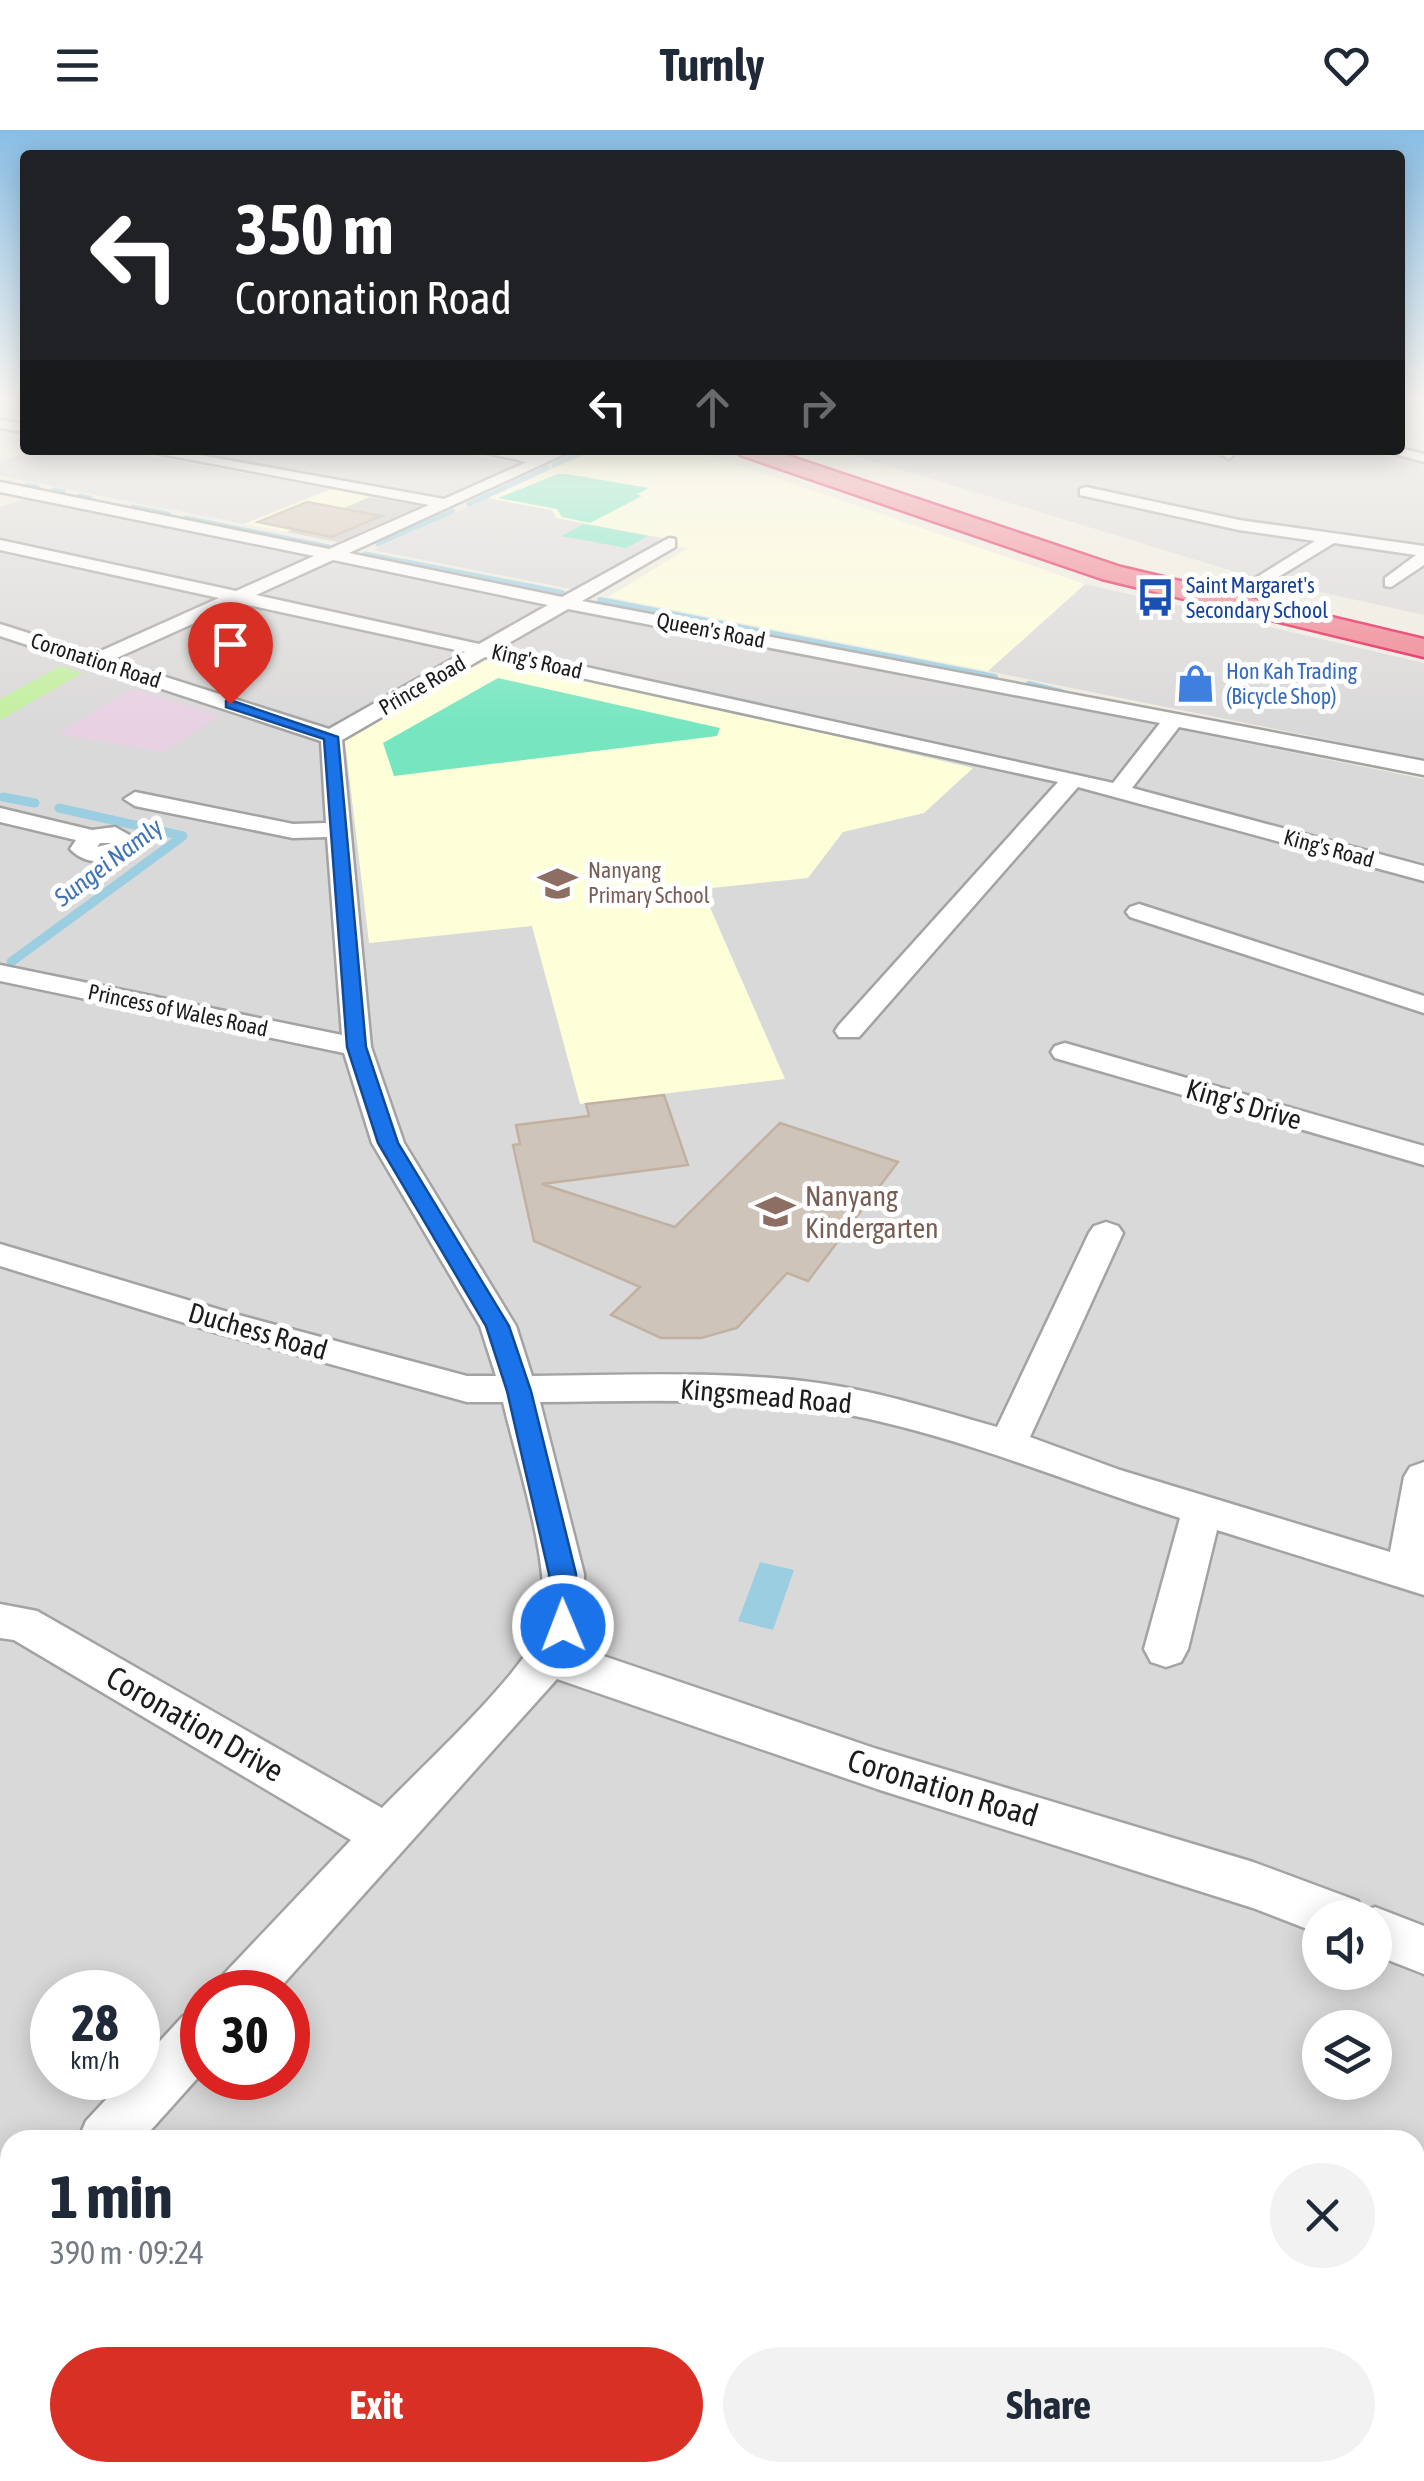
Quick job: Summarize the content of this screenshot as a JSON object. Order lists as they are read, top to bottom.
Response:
{
  "streets": {
    "street": [
      "Queen's Road",
      "Coronation Road",
      "King's Road",
      "Prince Road",
      "Princess of Wales Road",
      "King's Drive",
      "Duchess Road",
      "Kingsmead Road",
      "Coronation Drive"
    ]
  },
  "crossings": [
    ["Queen's Road", "Prince Road"],
    ["Coronation Road", "Prince Road"],
    ["King's Road", "Prince Road"],
    ["Duchess Road", "Kingsmead Road"]
  ],
  "water": ["Sungei Namly"],
  "places": {
    "bus stop": ["Saint Margaret's Secondary School"],
    "shop": ["Hon Kah Trading (Bicycle Shop)"],
    "school or university": ["Nanyang Primary School", "Nanyang Kindergarten"]
  },
  "page": {
    "header": "Turnly",
    "turn": ["350 m", "Coronation Road"],
    "speed": "28 km/h",
    "limit": "30",
    "heading": ["1 min", "390 m · 09:24"],
    "buttons": ["Exit", "Share"]
  }
}
